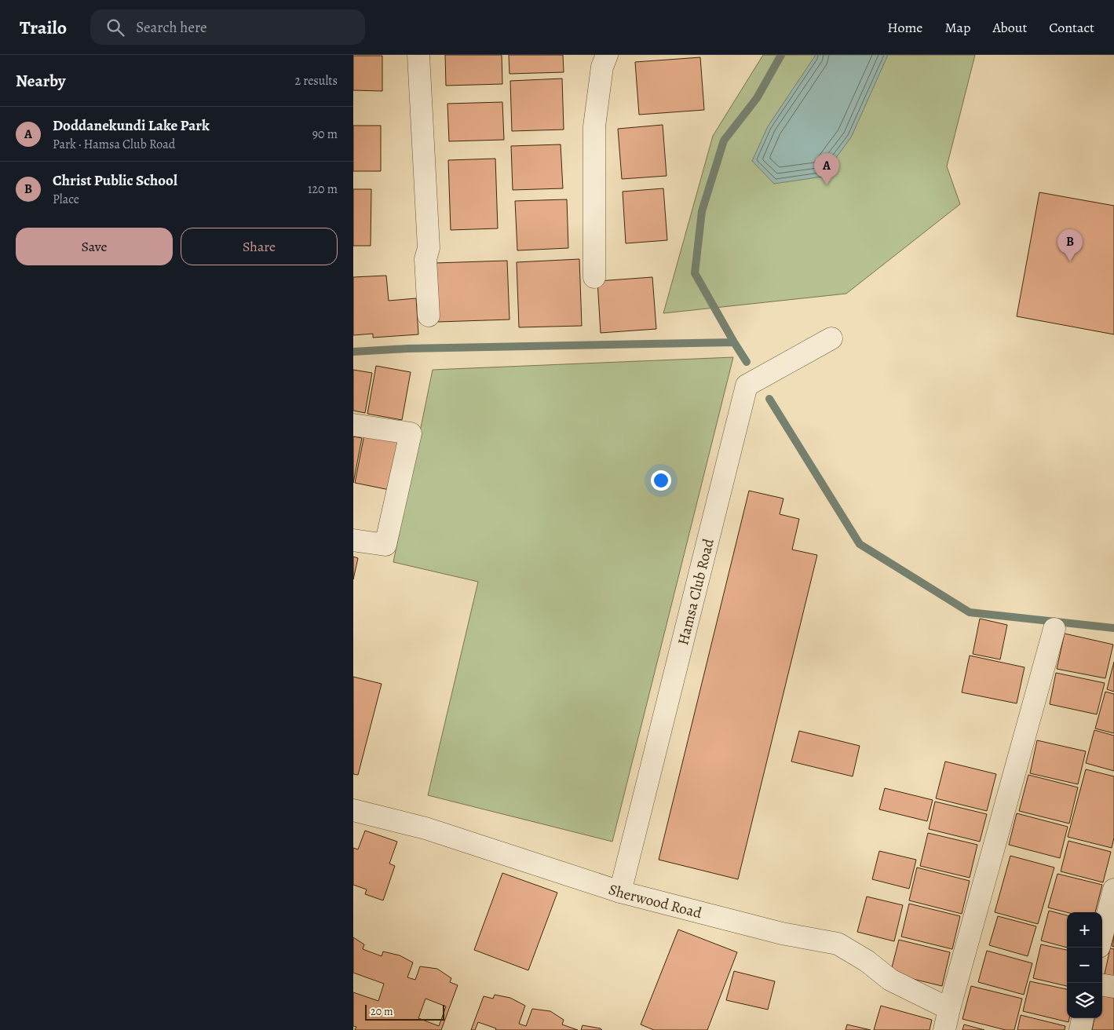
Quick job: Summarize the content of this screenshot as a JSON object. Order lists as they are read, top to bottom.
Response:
{
  "streets": {
    "street": ["Hamsa Club Road", "Sherwood Road"]
  },
  "crossings": [
    ["Hamsa Club Road", "Sherwood Road"]
  ],
  "scale_bar": "20 m",
  "page": {
    "header": "Trailo",
    "search": "Search here",
    "nav": [
      "Home",
      "Map",
      "About",
      "Contact"
    ],
    "heading": ["Nearby", "2 results"],
    "list": [
      {
        "mark": "A",
        "name": "Doddanekundi Lake Park",
        "note": "Park · Hamsa Club Road",
        "value": "90 m"
      },
      {
        "mark": "B",
        "name": "Christ Public School",
        "note": "Place",
        "value": "120 m"
      }
    ],
    "pins": ["A", "B"],
    "buttons": ["Save", "Share"],
    "map_buttons": ["+", "−"],
    "scale": "20 m"
  }
}
